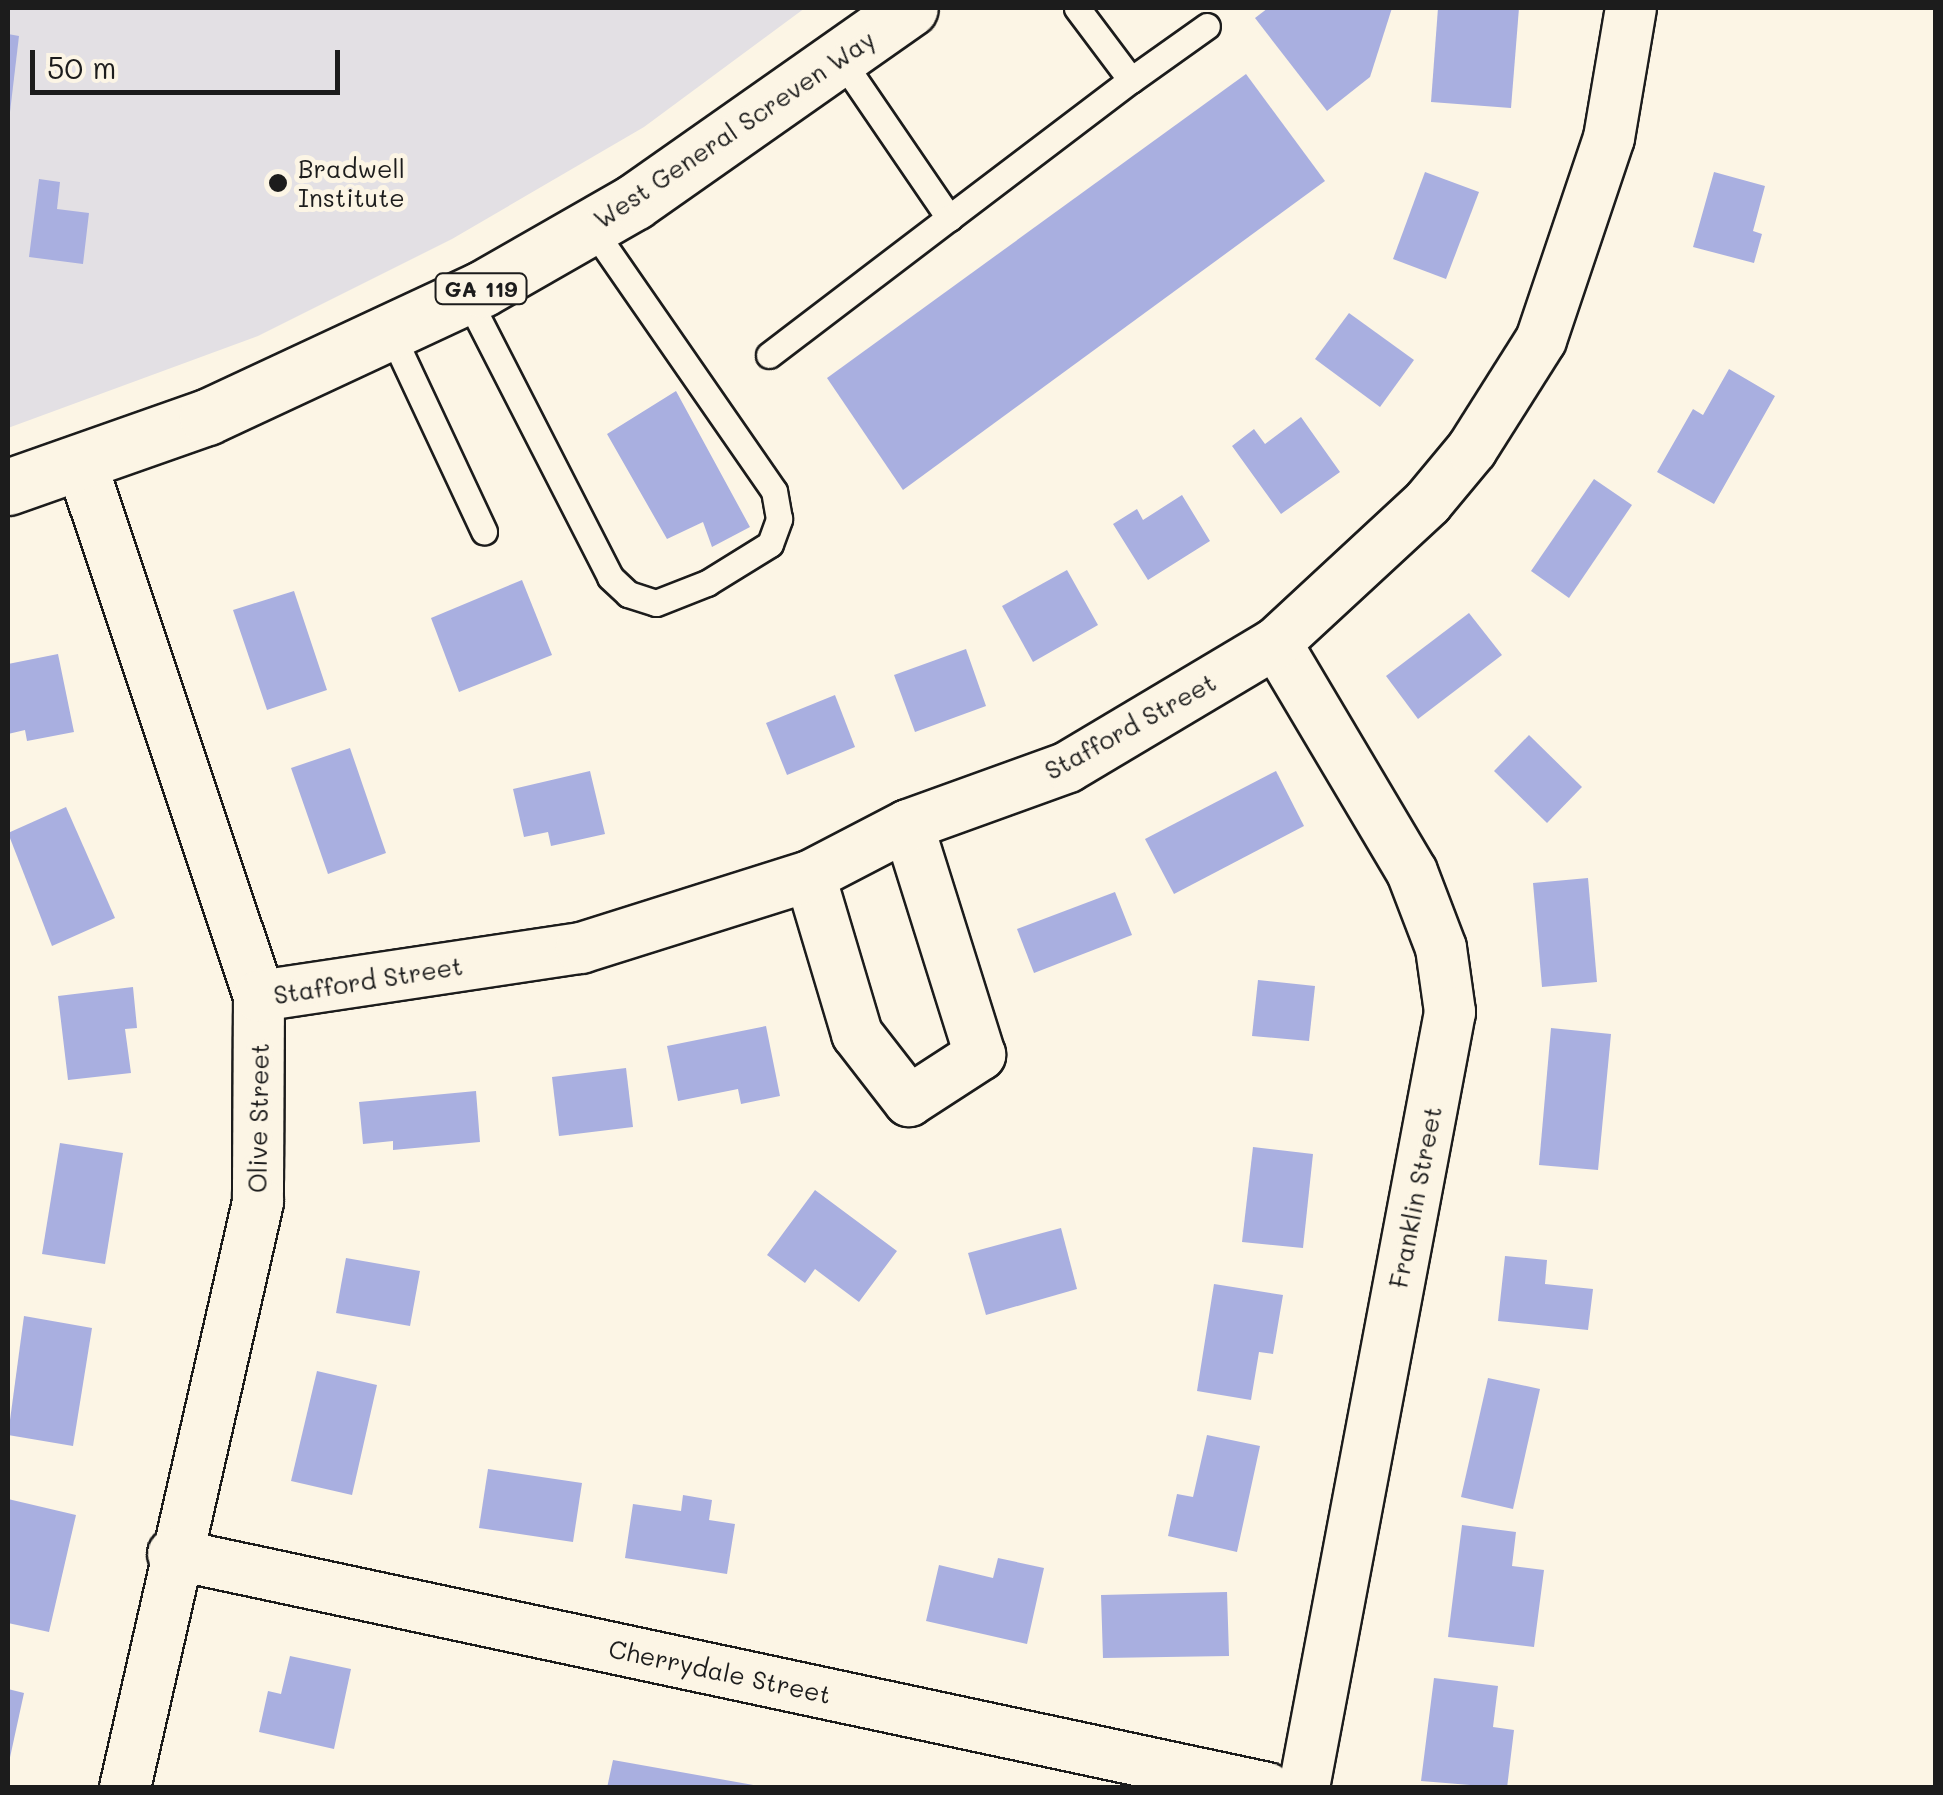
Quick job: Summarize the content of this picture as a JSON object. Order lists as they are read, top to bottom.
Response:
{
  "streets": {
    "main road": ["West General Screven Way", "GA 119"],
    "street": [
      "Stafford Street",
      "Olive Street",
      "Franklin Street",
      "Cherrydale Street"
    ]
  },
  "crossings": [
    ["West General Screven Way", "Olive Street"],
    ["Stafford Street", "Olive Street"],
    ["Stafford Street", "Franklin Street"],
    ["Olive Street", "Cherrydale Street"]
  ],
  "places": ["Bradwell Institute"],
  "scale_bar": "50 m"
}
